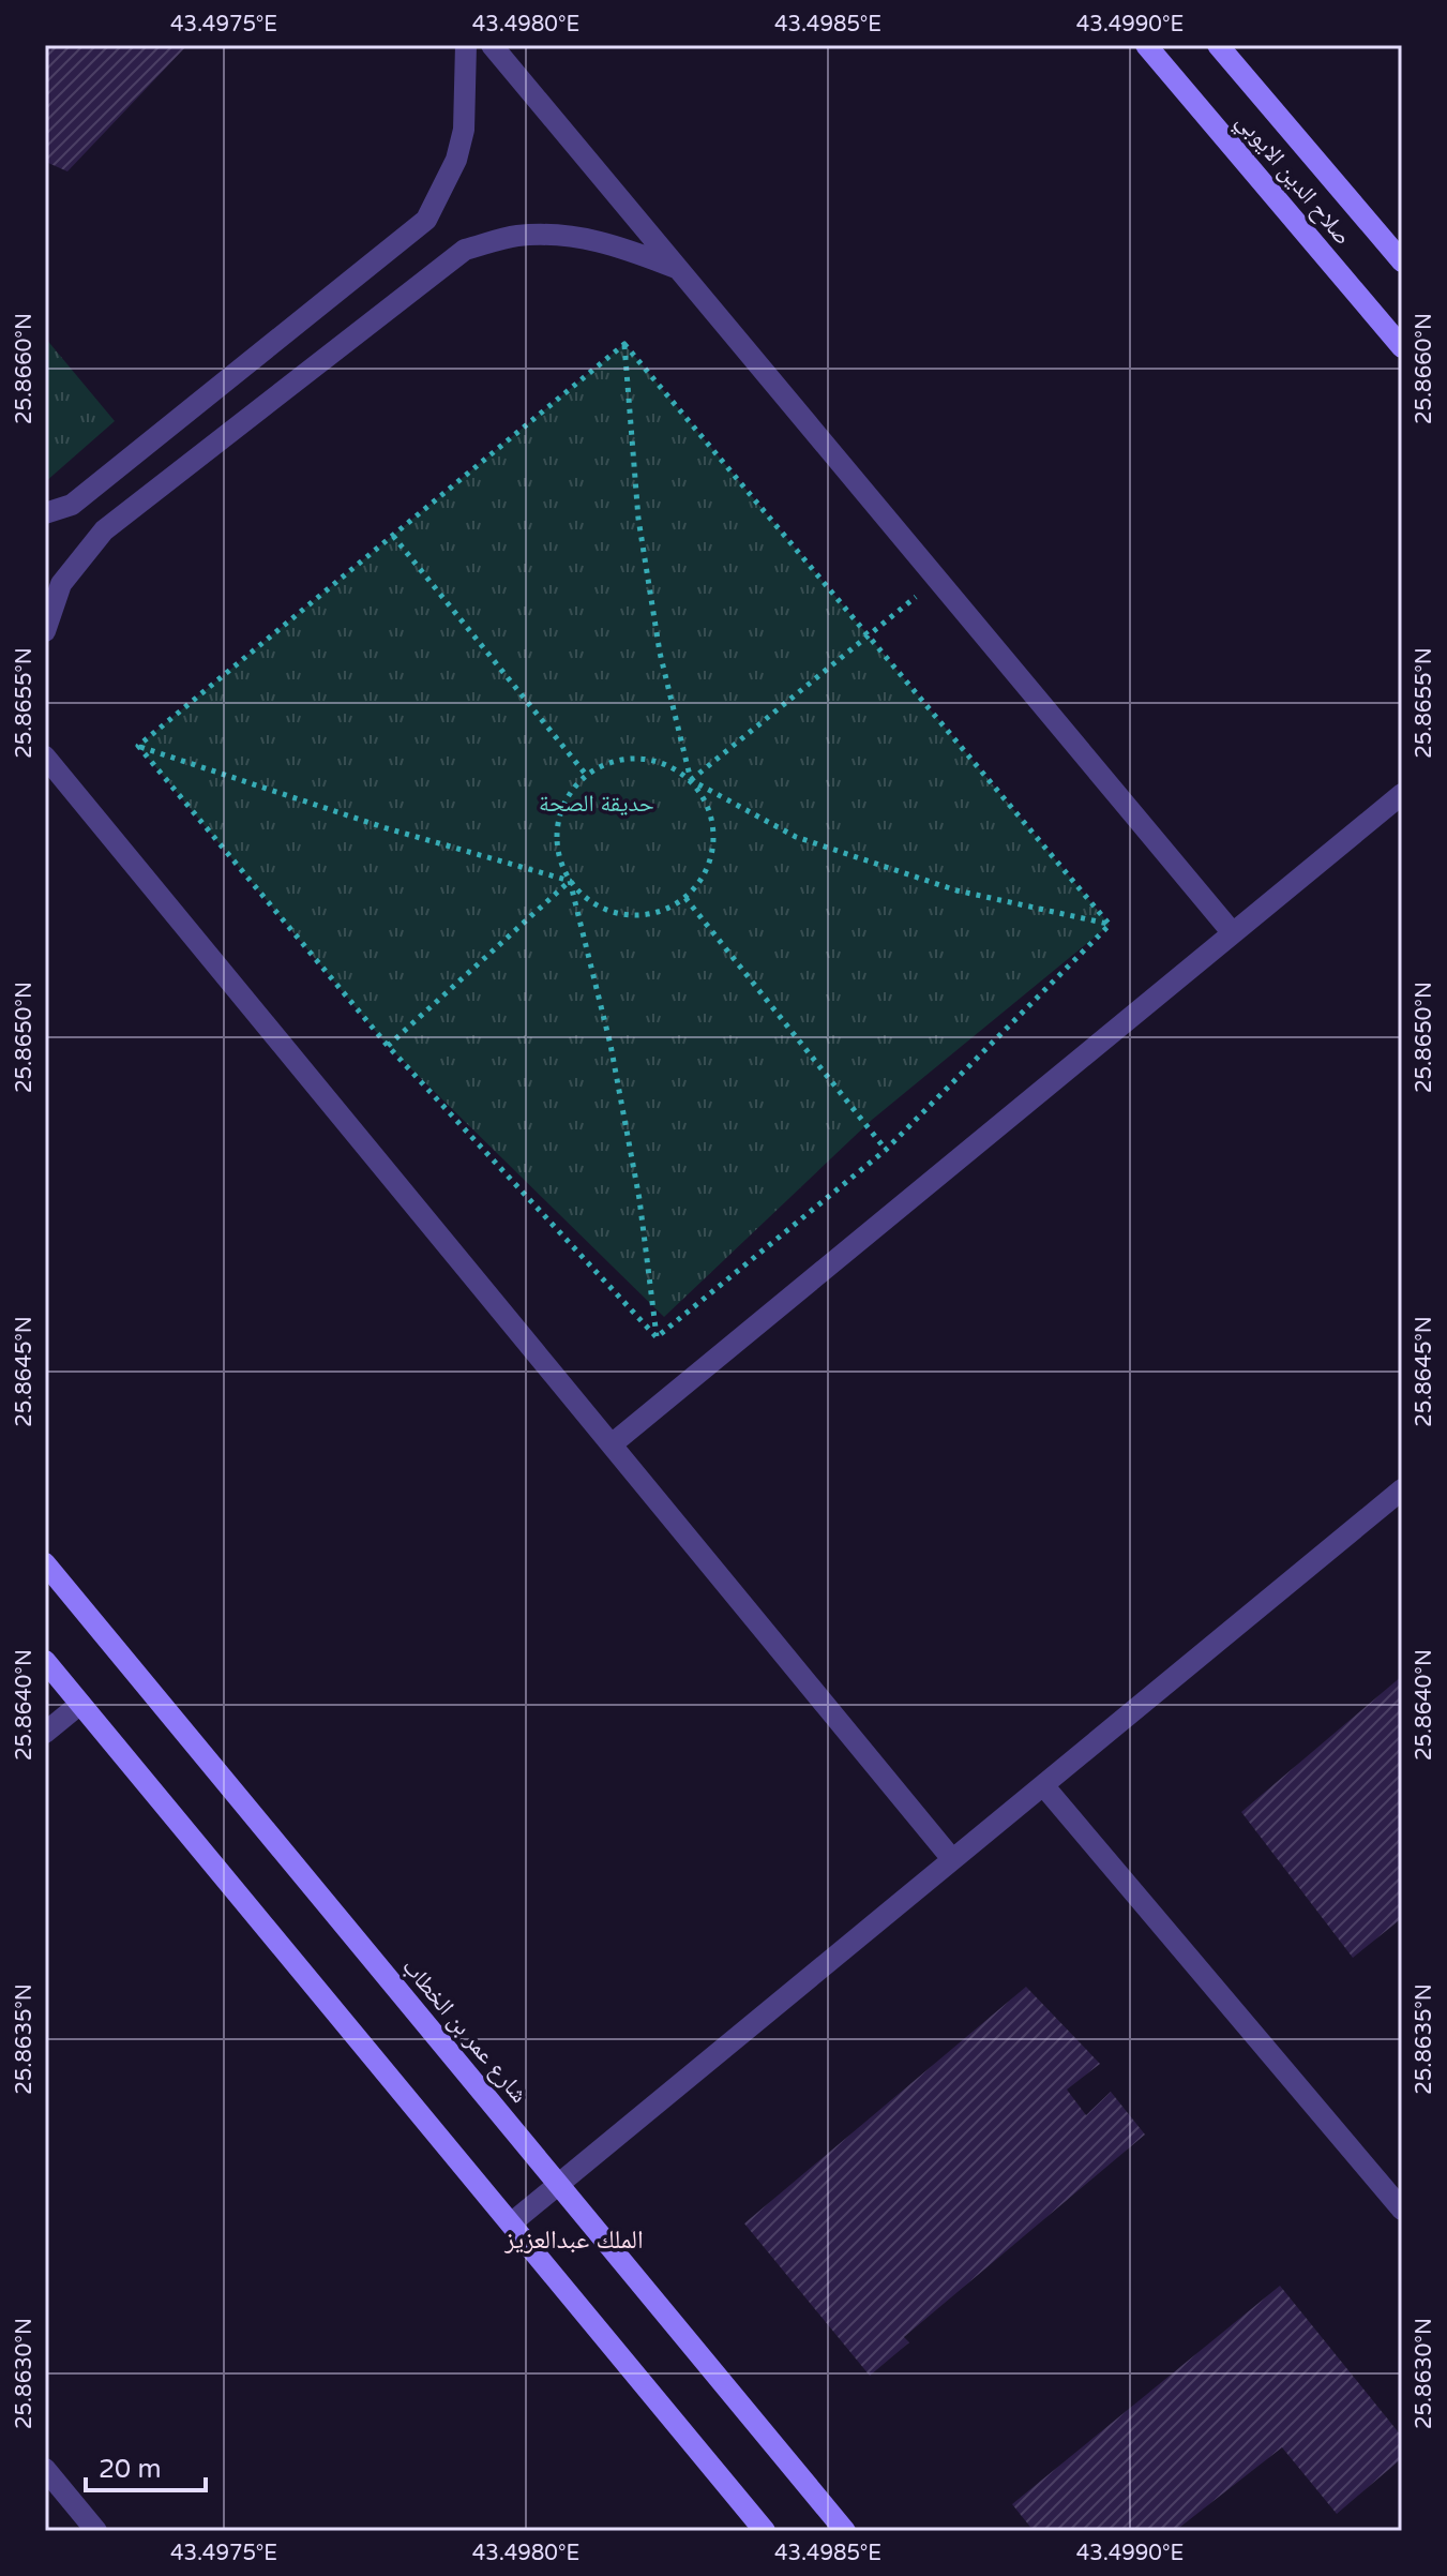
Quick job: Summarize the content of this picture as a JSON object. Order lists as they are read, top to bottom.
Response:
{
  "streets": {
    "street": ["صلاح الدين الايوبي", "شارع عمر بن الخطاب"]
  },
  "districts": ["الملك عبدالعزيز"],
  "parks": ["حديقة الصحة"],
  "scale_bar": "20 m",
  "coordinates": [
    "43.4975°E",
    "43.4980°E",
    "43.4985°E",
    "43.4990°E",
    "25.8660°N",
    "25.8655°N",
    "25.8650°N",
    "25.8645°N",
    "25.8640°N",
    "25.8635°N",
    "25.8630°N"
  ]
}
